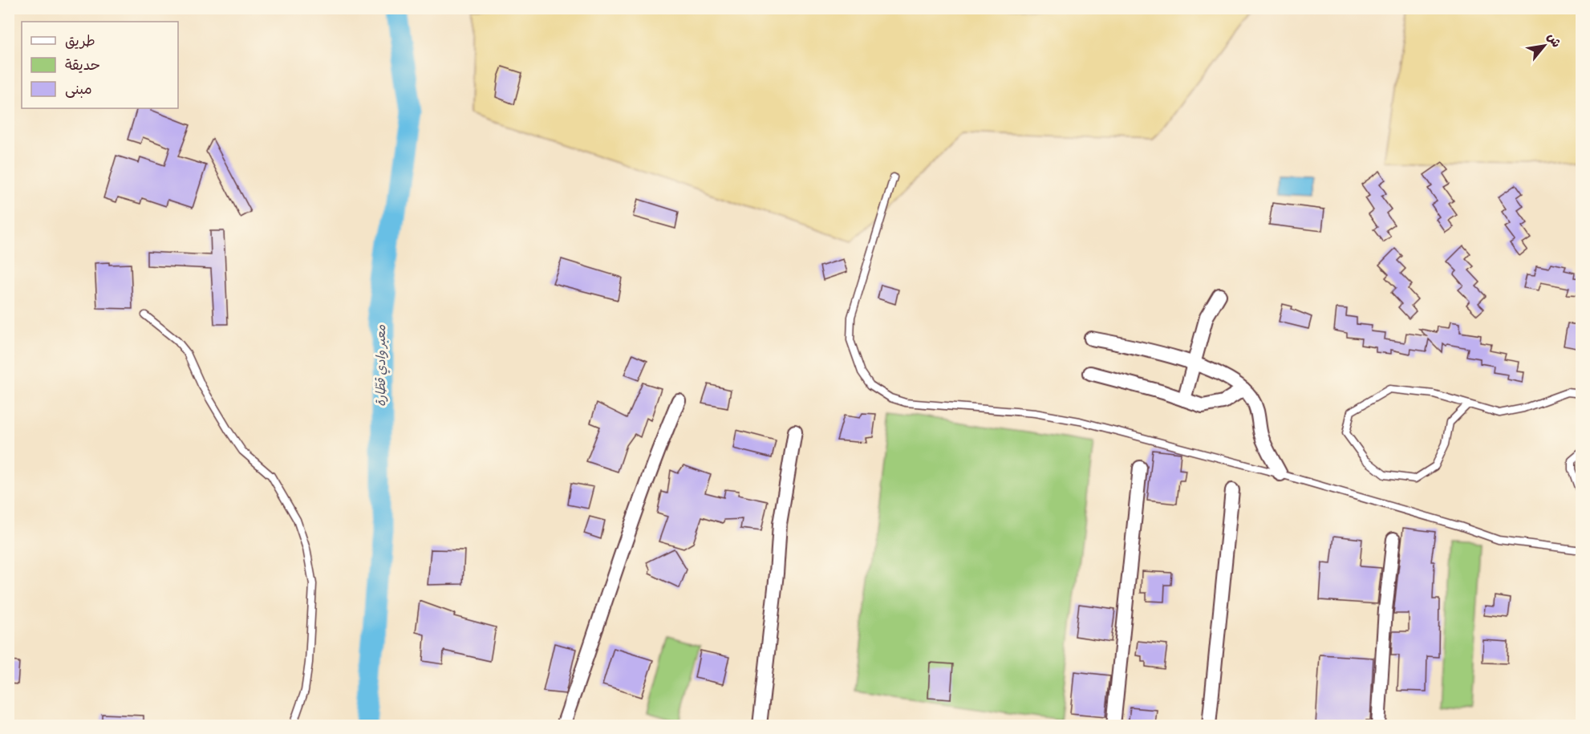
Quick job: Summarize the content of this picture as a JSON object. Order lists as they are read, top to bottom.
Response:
{
  "water": ["معبر وادي قطّارة"],
  "legend": ["طريق", "حديقة", "مبنى"],
  "north": "top right"
}
